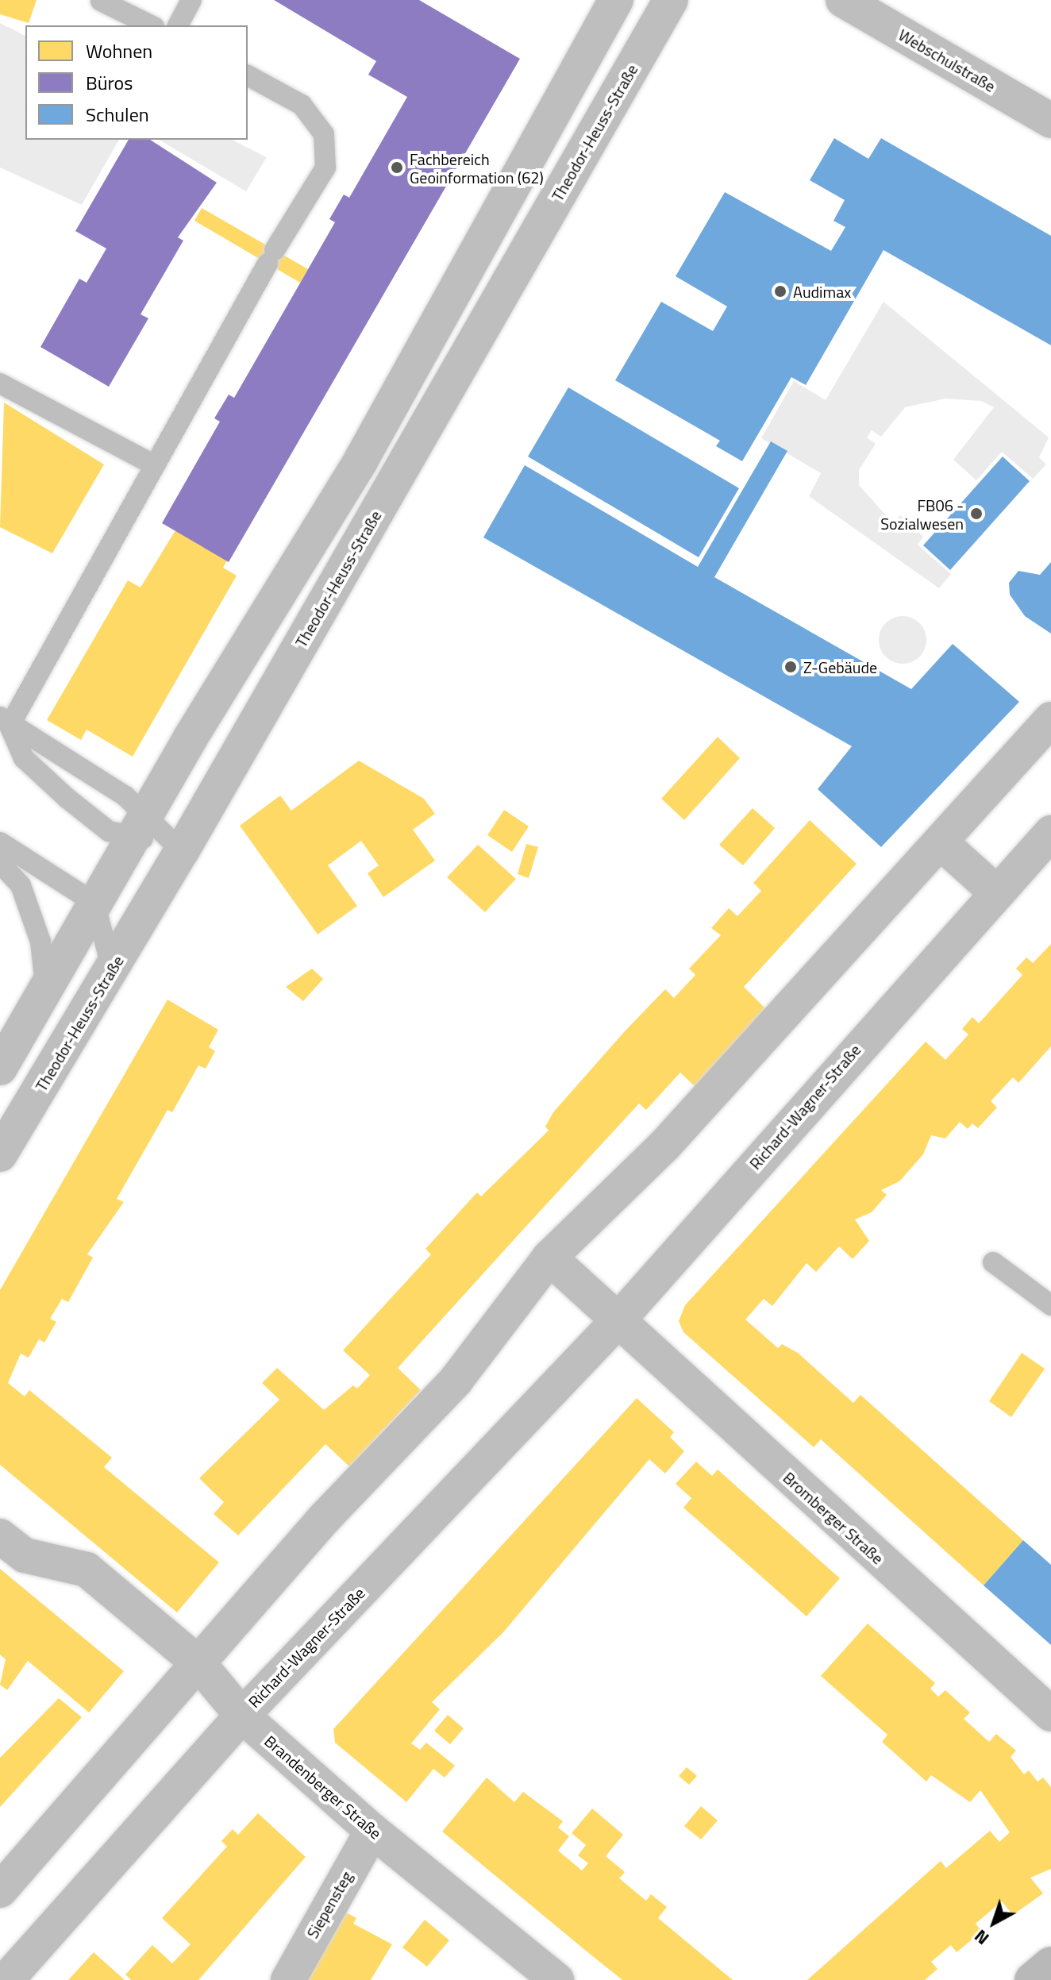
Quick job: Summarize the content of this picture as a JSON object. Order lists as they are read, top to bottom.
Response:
{
  "streets": {
    "street": [
      "Webschulstraße",
      "Theodor-Heuss-Straße",
      "Richard-Wagner-Straße",
      "Bromberger Straße",
      "Brandenberger Straße",
      "Siepensteg"
    ]
  },
  "crossings": [
    ["Richard-Wagner-Straße", "Bromberger Straße"],
    ["Richard-Wagner-Straße", "Brandenberger Straße"],
    ["Brandenberger Straße", "Siepensteg"]
  ],
  "places": [
    "Fachbereich Geoinformation (62)",
    "Audimax",
    "FB06 - Sozialwesen",
    "Z-Gebäude"
  ],
  "legend": ["Wohnen", "Büros", "Schulen"],
  "north": "bottom left"
}
